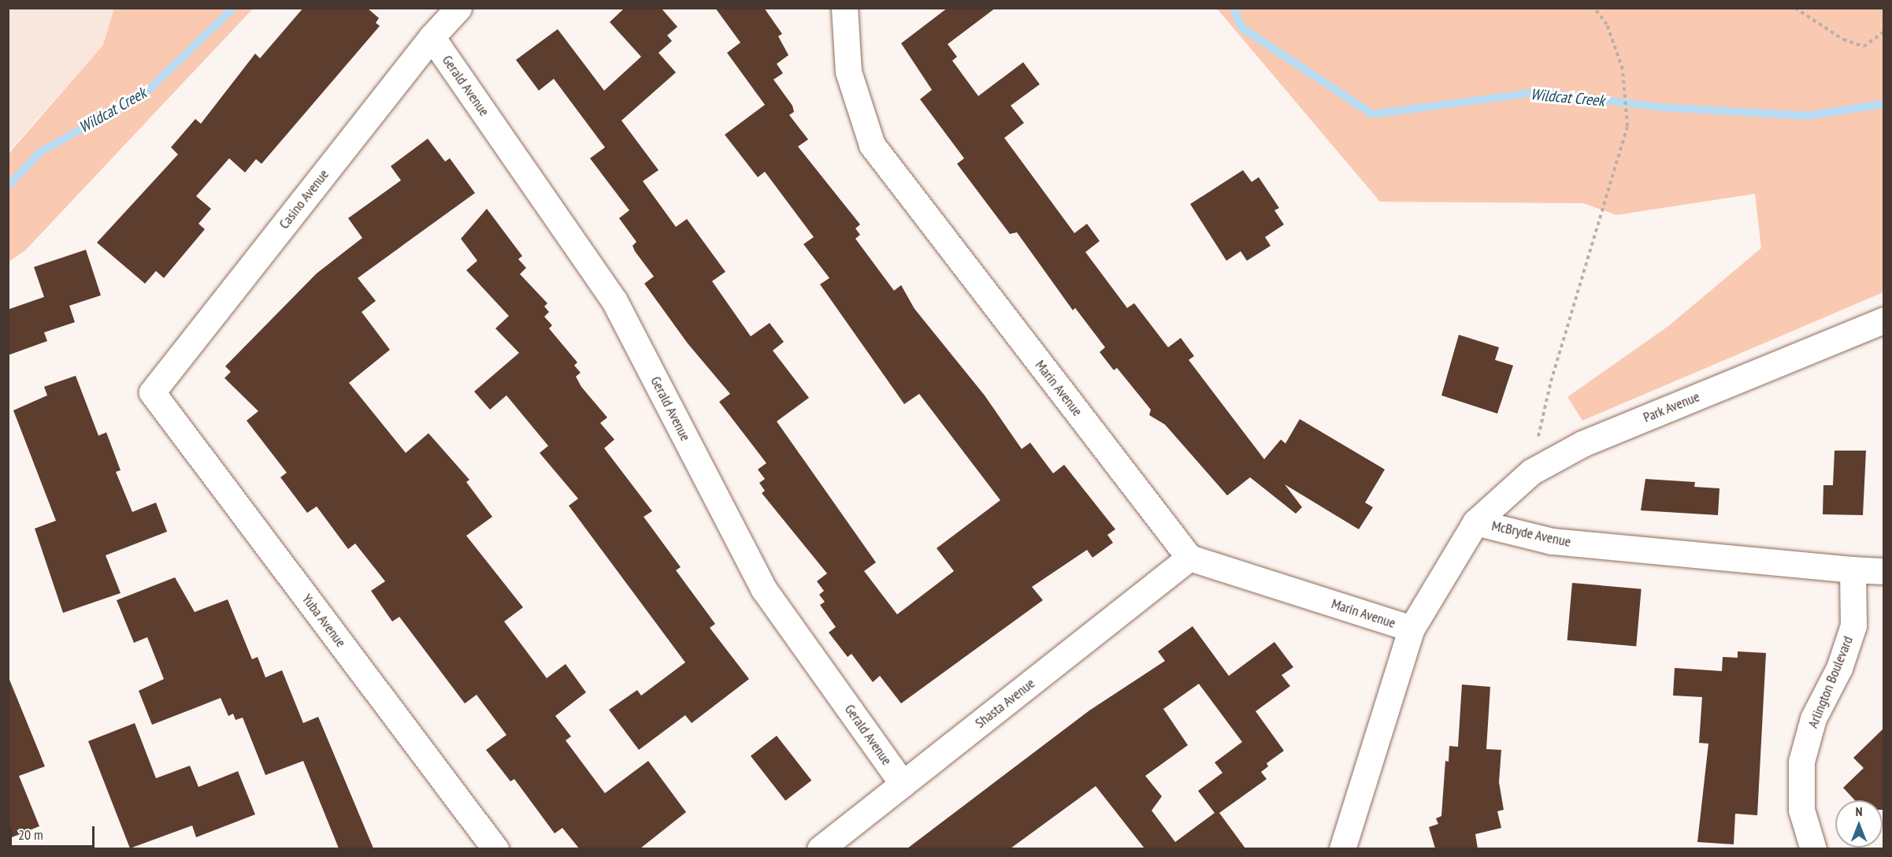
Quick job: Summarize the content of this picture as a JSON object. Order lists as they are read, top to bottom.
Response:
{
  "streets": {
    "street": [
      "Gerald Avenue",
      "Casino Avenue",
      "Marin Avenue",
      "Park Avenue",
      "McBryde Avenue",
      "Yuba Avenue",
      "Arlington Boulevard",
      "Shasta Avenue"
    ]
  },
  "crossings": [
    ["Gerald Avenue", "Casino Avenue"],
    ["Gerald Avenue", "Shasta Avenue"],
    ["Casino Avenue", "Yuba Avenue"],
    ["Marin Avenue", "McBryde Avenue"],
    ["Marin Avenue", "Shasta Avenue"],
    ["Park Avenue", "McBryde Avenue"],
    ["McBryde Avenue", "Arlington Boulevard"]
  ],
  "water": ["Wildcat Creek"],
  "scale_bar": "20 m",
  "north": "top"
}
